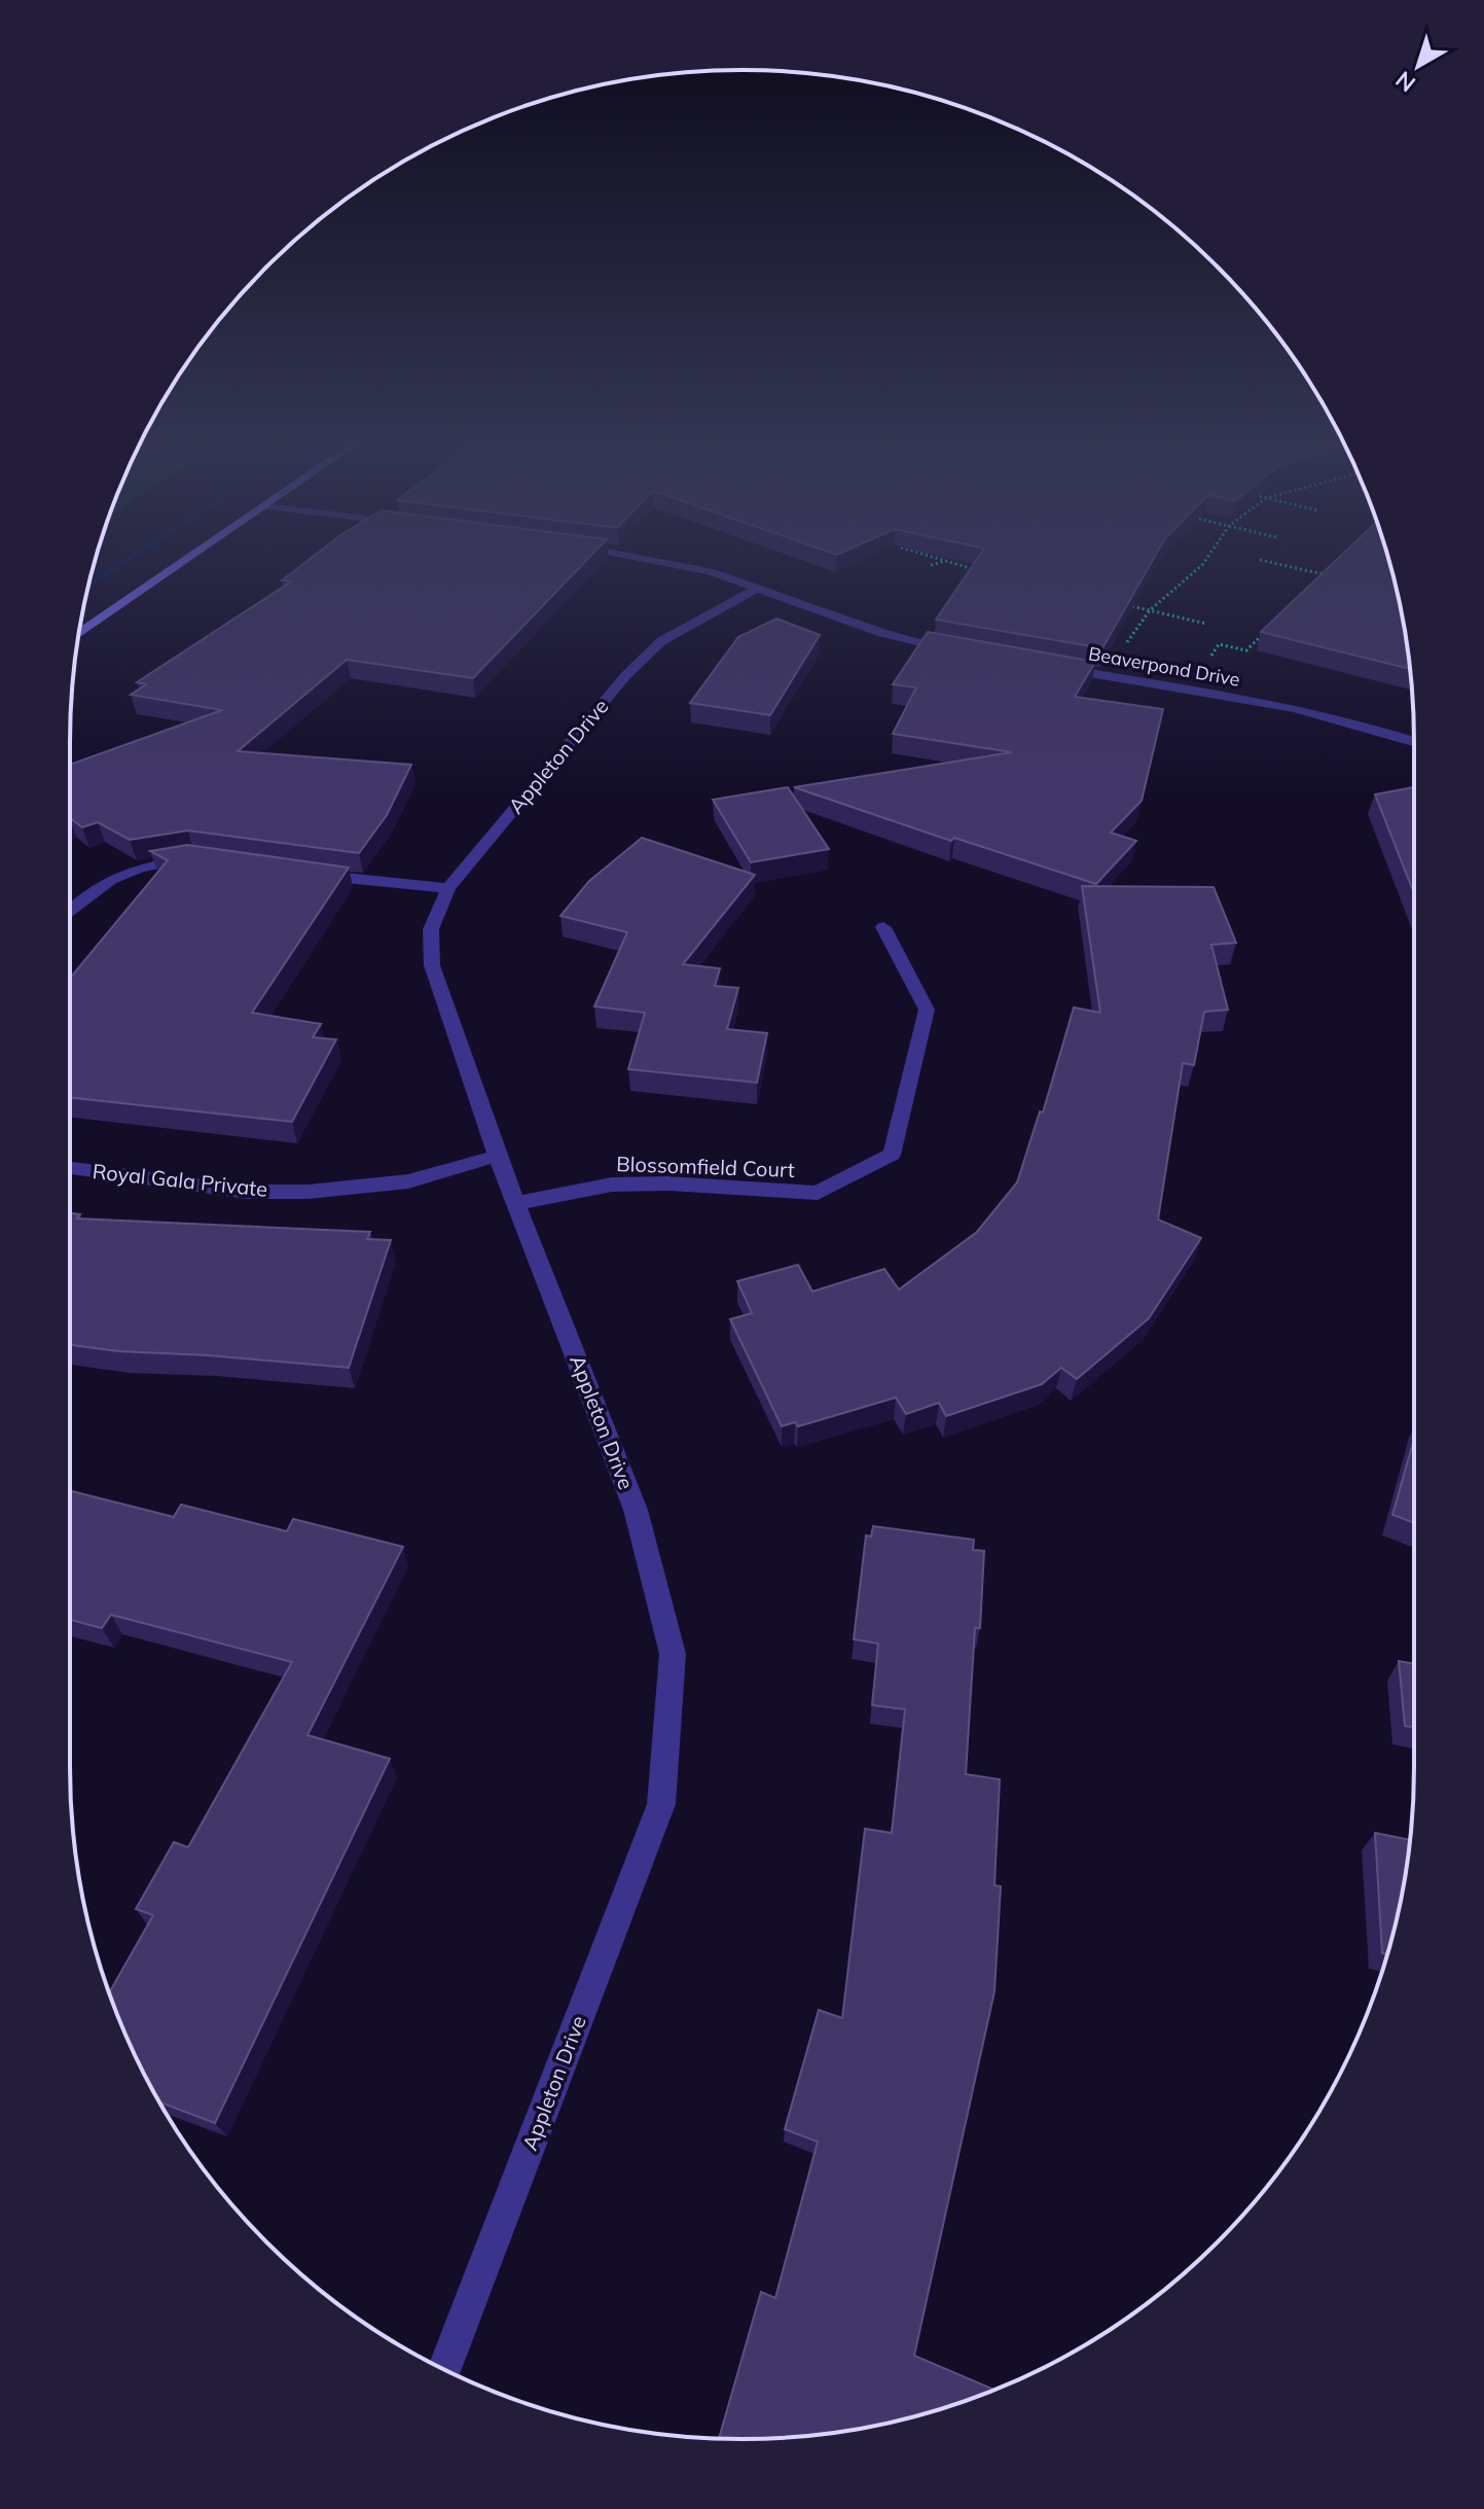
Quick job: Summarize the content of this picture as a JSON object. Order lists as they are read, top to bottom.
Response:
{
  "streets": {
    "street": [
      "Beaverpond Drive",
      "Appleton Drive",
      "Blossomfield Court",
      "Royal Gala Private"
    ]
  },
  "crossings": [
    ["Appleton Drive", "Blossomfield Court"],
    ["Appleton Drive", "Royal Gala Private"]
  ],
  "north": "bottom left"
}
